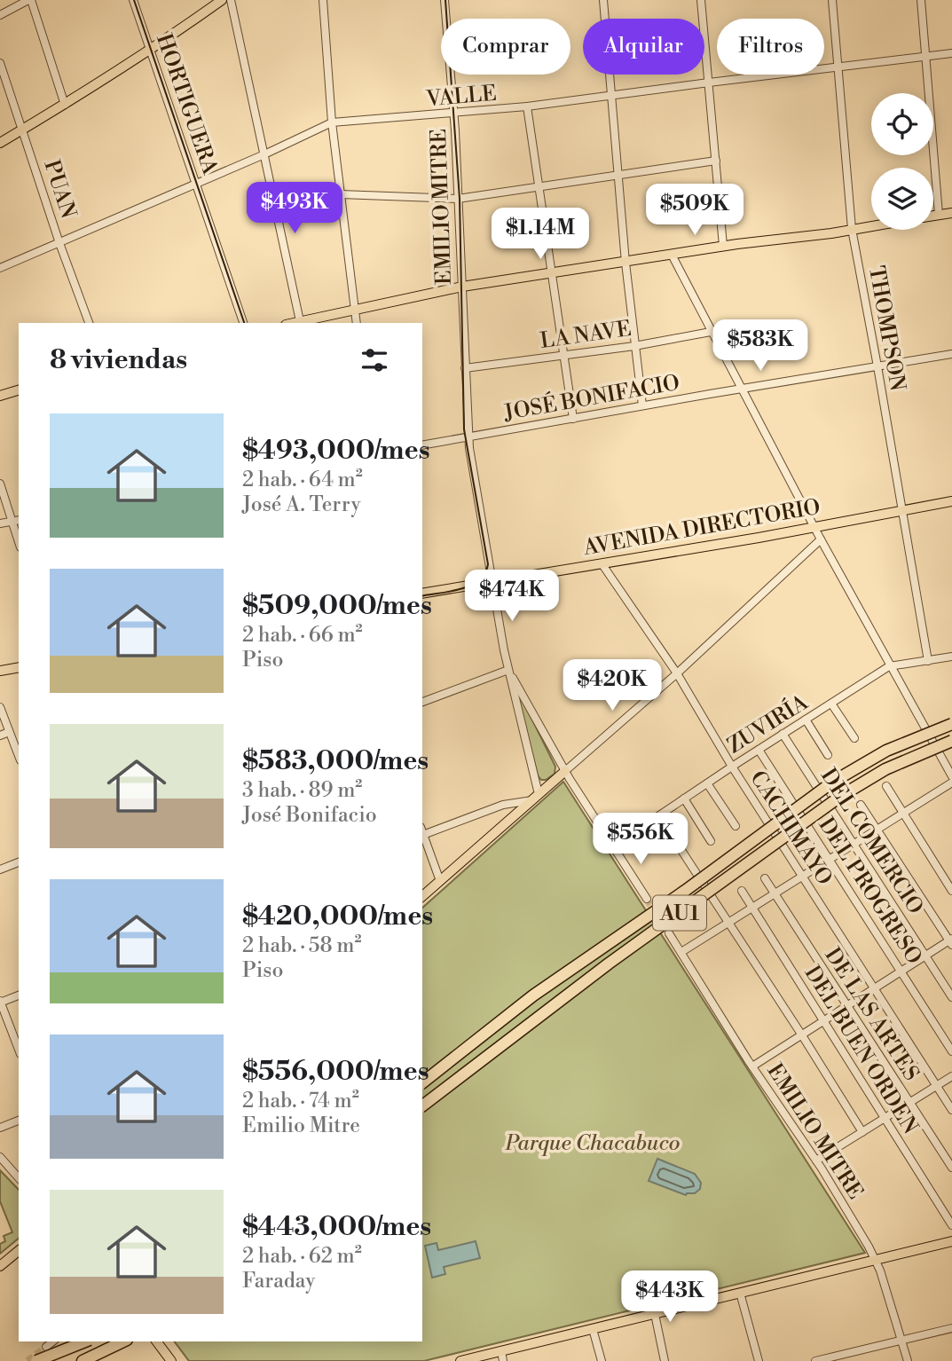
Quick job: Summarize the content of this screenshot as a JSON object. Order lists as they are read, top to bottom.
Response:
{
  "streets": {
    "highway": ["AU1"],
    "main road": ["AVENIDA DIRECTORIO"],
    "street": [
      "VALLE",
      "HORTIGUERA",
      "PUAN",
      "EMILIO MITRE",
      "THOMPSON",
      "LA NAVE",
      "JOSÉ BONIFACIO",
      "ZUVIRÍA",
      "CACHIMAYO",
      "DEL COMERCIO",
      "DEL PROGRESO",
      "DE LAS ARTES",
      "DEL BUEN ORDEN"
    ]
  },
  "crossings": [
    ["VALLE", "HORTIGUERA"],
    ["VALLE", "PUAN"],
    ["VALLE", "EMILIO MITRE"],
    ["VALLE", "THOMPSON"],
    ["EMILIO MITRE", "LA NAVE"],
    ["EMILIO MITRE", "JOSÉ BONIFACIO"],
    ["EMILIO MITRE", "AVENIDA DIRECTORIO"],
    ["EMILIO MITRE", "ZUVIRÍA"],
    ["THOMPSON", "JOSÉ BONIFACIO"],
    ["THOMPSON", "AVENIDA DIRECTORIO"],
    ["THOMPSON", "ZUVIRÍA"],
    ["AVENIDA DIRECTORIO", "CACHIMAYO"],
    ["ZUVIRÍA", "CACHIMAYO"],
    ["ZUVIRÍA", "DEL COMERCIO"],
    ["ZUVIRÍA", "DEL PROGRESO"]
  ],
  "parks": ["Parque Chacabuco"],
  "page": {
    "chip": ["Comprar", "Alquilar", "Filtros"],
    "price": [
      "$493K",
      "$509K",
      "$1.14M",
      "$583K",
      "$474K",
      "$420K",
      "$556K",
      "$443K"
    ],
    "heading": "8 viviendas",
    "list": [
      {
        "name": "$493,000/mes",
        "note": "2 hab. · 64 m² · José A. Terry"
      },
      {
        "name": "$509,000/mes",
        "note": "2 hab. · 66 m² · Piso"
      },
      {
        "name": "$583,000/mes",
        "note": "3 hab. · 89 m² · José Bonifacio"
      },
      {
        "name": "$420,000/mes",
        "note": "2 hab. · 58 m² · Piso"
      },
      {
        "name": "$556,000/mes",
        "note": "2 hab. · 74 m² · Emilio Mitre"
      },
      {
        "name": "$443,000/mes",
        "note": "2 hab. · 62 m² · Faraday"
      }
    ]
  }
}
